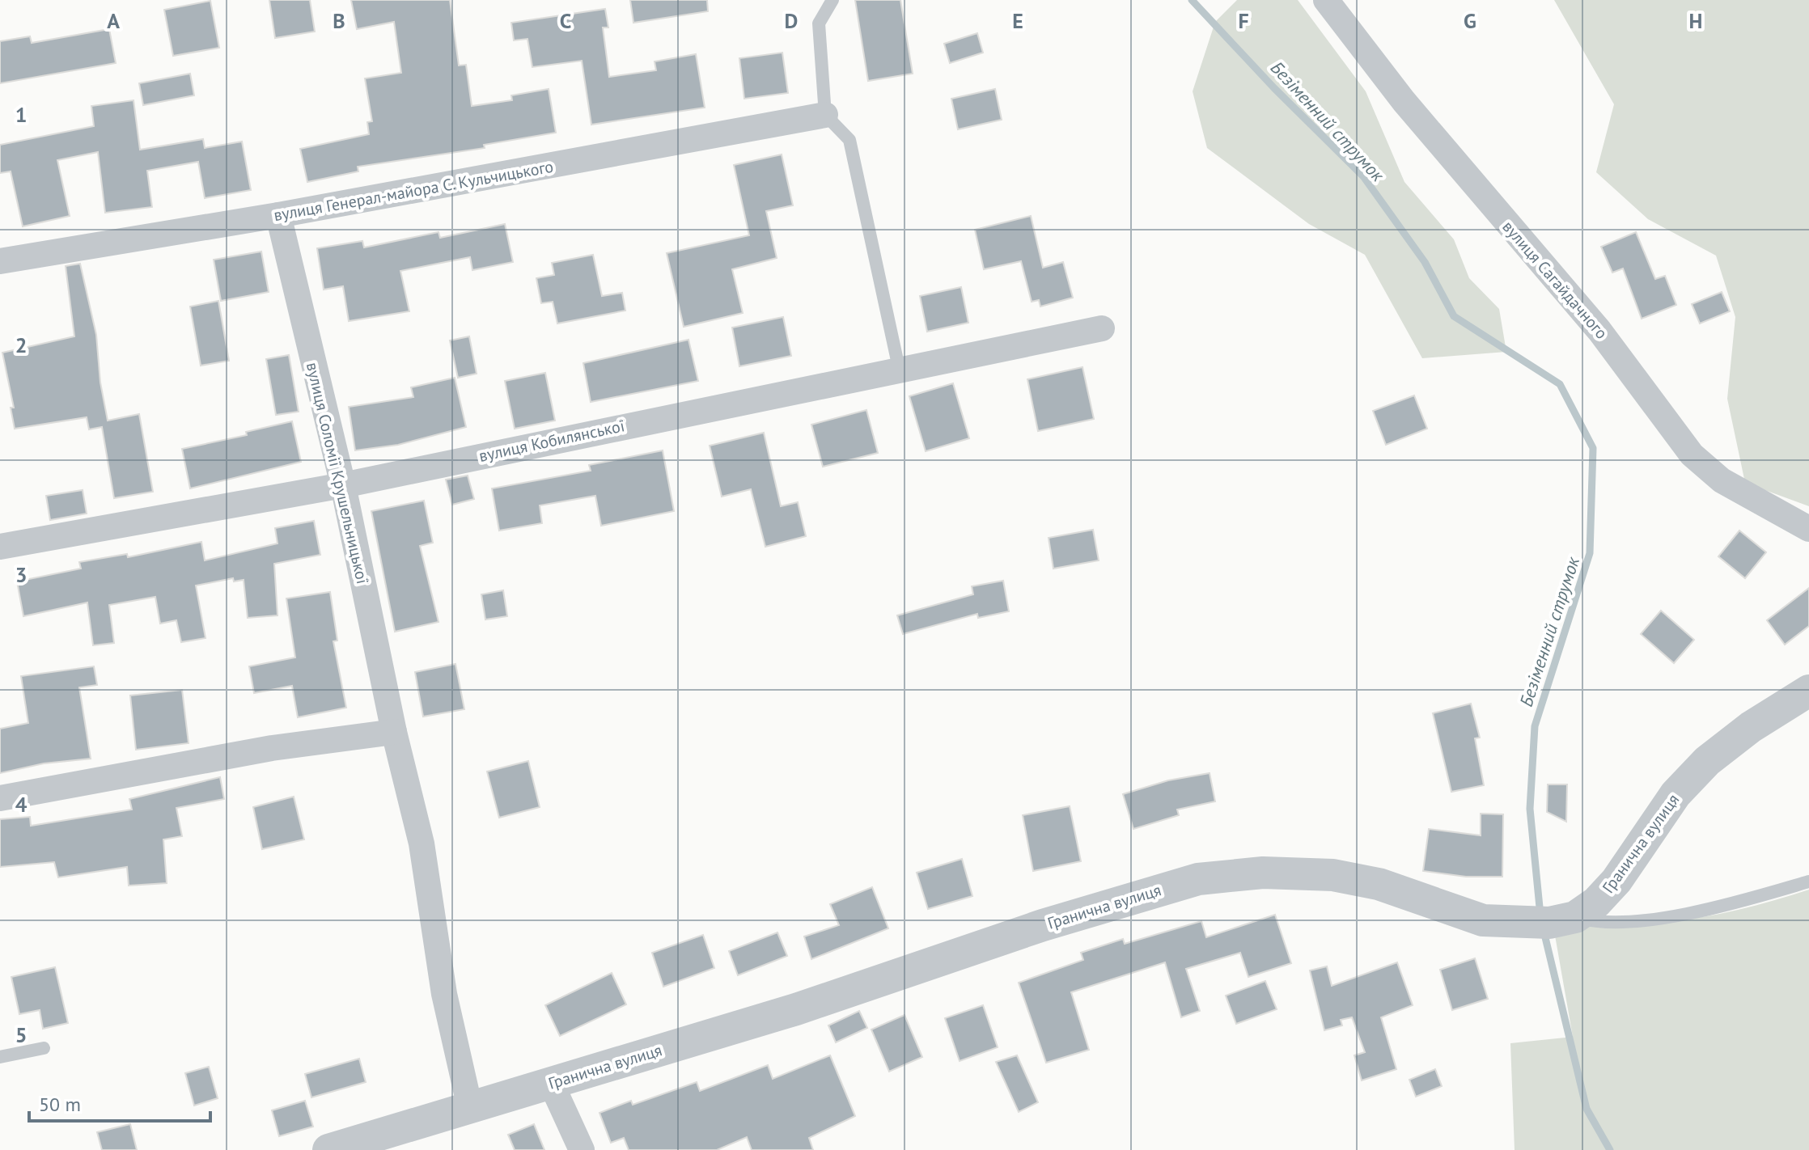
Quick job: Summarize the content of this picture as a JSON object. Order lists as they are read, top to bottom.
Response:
{
  "streets": {
    "street": [
      "вулиця Генерал-майора С. Кульчицького",
      "вулиця Сагайдачного",
      "вулиця Кобилянської",
      "вулиця Соломії Крушельницької",
      "Гранична вулиця"
    ]
  },
  "crossings": [
    ["вулиця Генерал-майора С. Кульчицького", "вулиця Соломії Крушельницької"],
    ["вулиця Кобилянської", "вулиця Соломії Крушельницької"],
    ["вулиця Соломії Крушельницької", "Гранична вулиця"]
  ],
  "water": ["Безіменний струмок"],
  "scale_bar": "50 m",
  "grid": {
    "columns": [
      "A",
      "B",
      "C",
      "D",
      "E",
      "F",
      "G",
      "H"
    ],
    "rows": [
      "1",
      "2",
      "3",
      "4",
      "5"
    ]
  }
}
